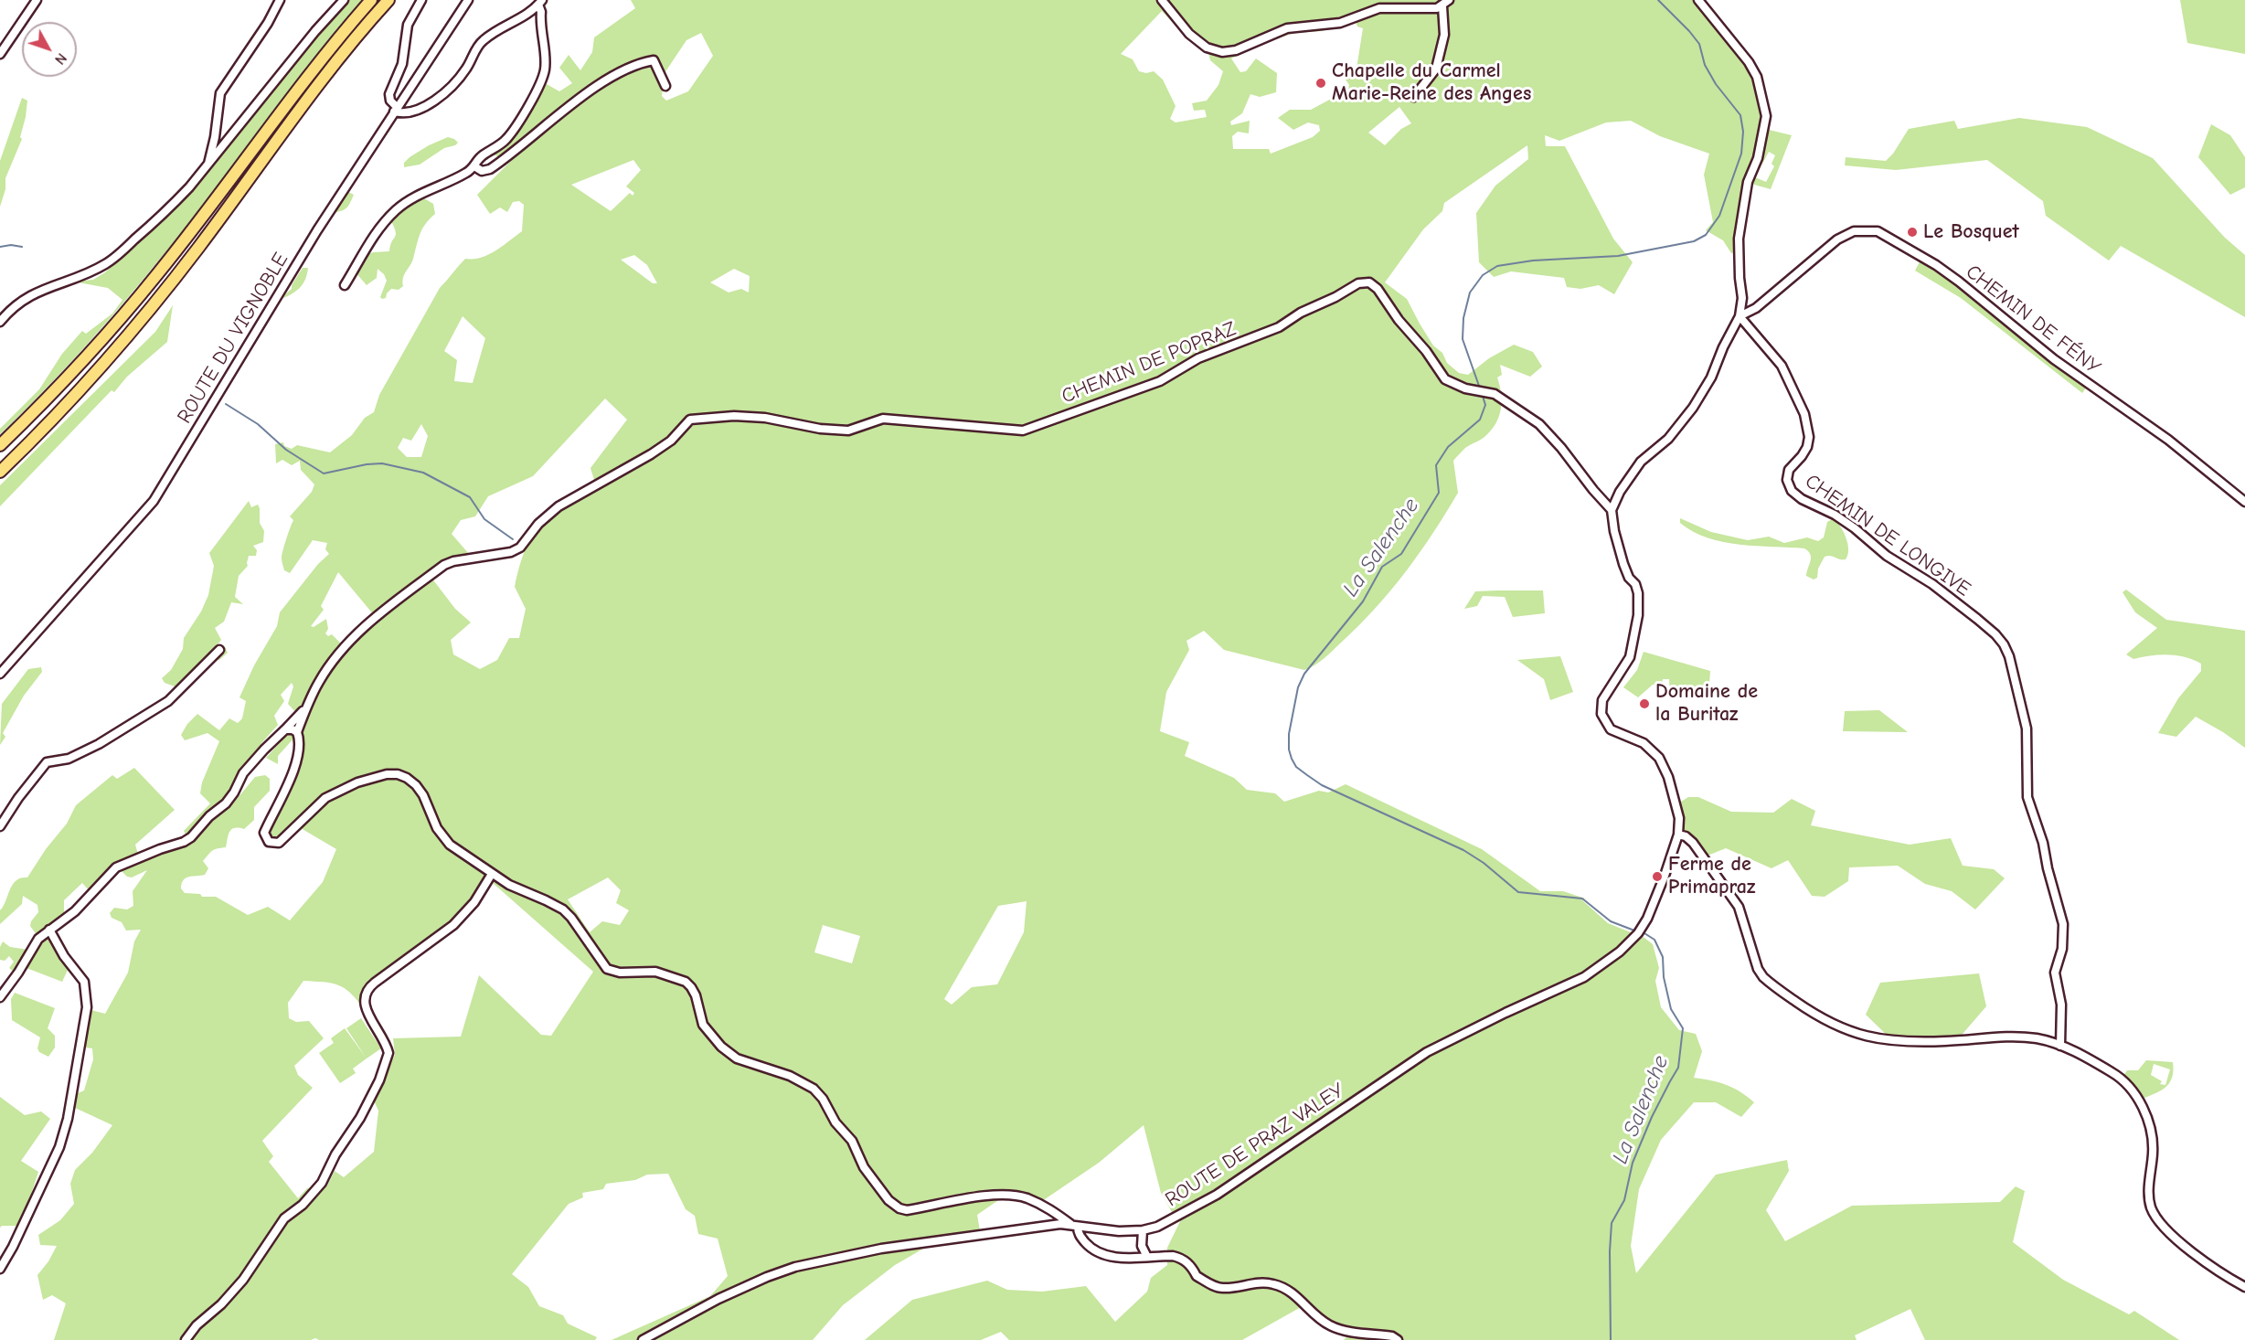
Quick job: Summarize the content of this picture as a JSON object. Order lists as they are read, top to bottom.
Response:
{
  "streets": {
    "street": [
      "CHEMIN DE FÉNY",
      "ROUTE DU VIGNOBLE",
      "CHEMIN DE POPRAZ",
      "CHEMIN DE LONGIVE",
      "ROUTE DE PRAZ VALEY"
    ]
  },
  "crossings": [
    ["CHEMIN DE FÉNY", "CHEMIN DE LONGIVE"]
  ],
  "water": ["La Salenche"],
  "places": [
    "Chapelle du Carmel Marie-Reine des Anges",
    "Le Bosquet",
    "Domaine de la Buritaz",
    "Ferme de Primapraz"
  ],
  "north": "bottom right"
}
